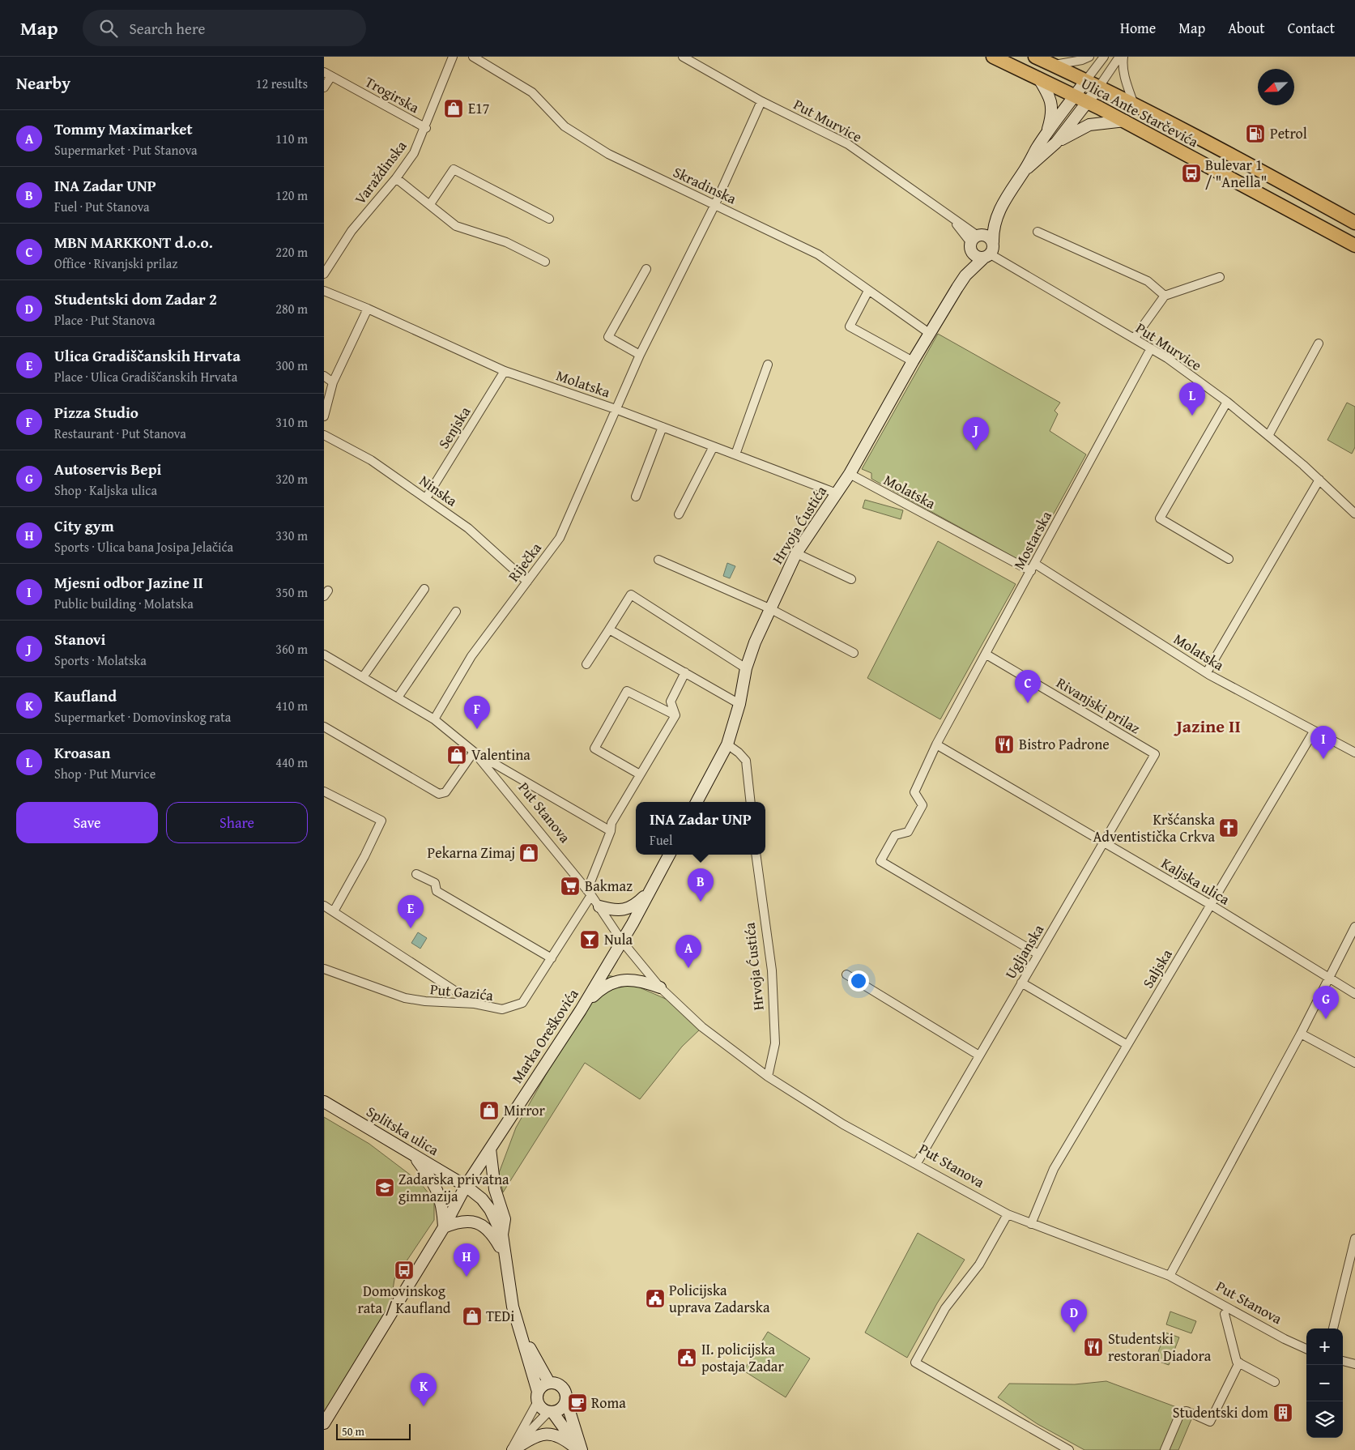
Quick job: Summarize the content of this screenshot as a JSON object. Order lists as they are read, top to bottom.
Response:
{
  "streets": {
    "main road": [
      "Ulica Ante Starčevića",
      "Hrvoja Ćustića",
      "Marka Oreškovića",
      "Splitska ulica"
    ],
    "street": [
      "Trogirska",
      "Put Murvice",
      "Varaždinska",
      "Skradinska",
      "Molatska",
      "Senjska",
      "Ninska",
      "Mostarska",
      "Riječka",
      "Rivanjski prilaz",
      "Put Stanova",
      "Kaljska ulica",
      "Ugljanska",
      "Saljska",
      "Put Gazića"
    ]
  },
  "crossings": [
    ["Trogirska", "Varaždinska"],
    ["Ulica Ante Starčevića", "Hrvoja Ćustića"],
    ["Put Murvice", "Hrvoja Ćustića"],
    ["Put Murvice", "Mostarska"],
    ["Put Murvice", "Riječka"],
    ["Skradinska", "Hrvoja Ćustića"],
    ["Skradinska", "Riječka"],
    ["Molatska", "Senjska"],
    ["Molatska", "Hrvoja Ćustića"],
    ["Molatska", "Mostarska"],
    ["Molatska", "Riječka"],
    ["Molatska", "Saljska"],
    ["Senjska", "Ninska"],
    ["Ninska", "Riječka"],
    ["Hrvoja Ćustića", "Put Stanova"],
    ["Mostarska", "Rivanjski prilaz"],
    ["Mostarska", "Kaljska ulica"],
    ["Mostarska", "Ugljanska"],
    ["Riječka", "Put Stanova"],
    ["Rivanjski prilaz", "Ugljanska"],
    ["Put Stanova", "Ugljanska"],
    ["Put Stanova", "Saljska"],
    ["Put Stanova", "Put Gazića"],
    ["Put Stanova", "Marka Oreškovića"],
    ["Kaljska ulica", "Ugljanska"],
    ["Kaljska ulica", "Saljska"],
    ["Marka Oreškovića", "Splitska ulica"]
  ],
  "districts": ["Jazine II"],
  "places": {
    "shop": [
      "E17",
      "Valentina",
      "Pekarna Zimaj",
      "Mirror",
      "TEDi"
    ],
    "fuel station": ["Petrol"],
    "bus stop": ["Bulevar 1 / \"Anella\"", "Domovinskog rata / Kaufland"],
    "restaurant": ["Bistro Padrone", "Studentski restoran Diadora"],
    "church": ["Kršćanska Adventistička Crkva"],
    "supermarket": ["Bakmaz"],
    "bar": ["Nula"],
    "school or university": ["Zadarska privatna gimnazija"],
    "public building": ["Policijska uprava Zadarska", "II. policijska postaja Zadar"],
    "cafe": ["Roma"],
    "building": ["Studentski dom"]
  },
  "scale_bar": "50 m",
  "north": "bottom left",
  "page": {
    "header": "Map",
    "search": "Search here",
    "nav": [
      "Home",
      "Map",
      "About",
      "Contact"
    ],
    "heading": ["Nearby", "12 results"],
    "list": [
      {
        "mark": "A",
        "name": "Tommy Maximarket",
        "note": "Supermarket · Put Stanova",
        "value": "110 m"
      },
      {
        "mark": "B",
        "name": "INA Zadar UNP",
        "note": "Fuel · Put Stanova",
        "value": "120 m"
      },
      {
        "mark": "C",
        "name": "MBN MARKKONT d.o.o.",
        "note": "Office · Rivanjski prilaz",
        "value": "220 m"
      },
      {
        "mark": "D",
        "name": "Studentski dom Zadar 2",
        "note": "Place · Put Stanova",
        "value": "280 m"
      },
      {
        "mark": "E",
        "name": "Ulica Gradiščanskih Hrvata",
        "note": "Place · Ulica Gradiščanskih Hrvata",
        "value": "300 m"
      },
      {
        "mark": "F",
        "name": "Pizza Studio",
        "note": "Restaurant · Put Stanova",
        "value": "310 m"
      },
      {
        "mark": "G",
        "name": "Autoservis Bepi",
        "note": "Shop · Kaljska ulica",
        "value": "320 m"
      },
      {
        "mark": "H",
        "name": "City gym",
        "note": "Sports · Ulica bana Josipa Jelačića",
        "value": "330 m"
      },
      {
        "mark": "I",
        "name": "Mjesni odbor Jazine II",
        "note": "Public building · Molatska",
        "value": "350 m"
      },
      {
        "mark": "J",
        "name": "Stanovi",
        "note": "Sports · Molatska",
        "value": "360 m"
      },
      {
        "mark": "K",
        "name": "Kaufland",
        "note": "Supermarket · Domovinskog rata",
        "value": "410 m"
      },
      {
        "mark": "L",
        "name": "Kroasan",
        "note": "Shop · Put Murvice",
        "value": "440 m"
      }
    ],
    "pins": [
      "L",
      "J",
      "C",
      "F",
      "I",
      "B",
      "E",
      "A",
      "G",
      "H",
      "D",
      "K"
    ],
    "buttons": ["Save", "Share"],
    "popup": ["INA Zadar UNP", "Fuel"],
    "map_buttons": ["+", "−"],
    "scale": "50 m"
  }
}
